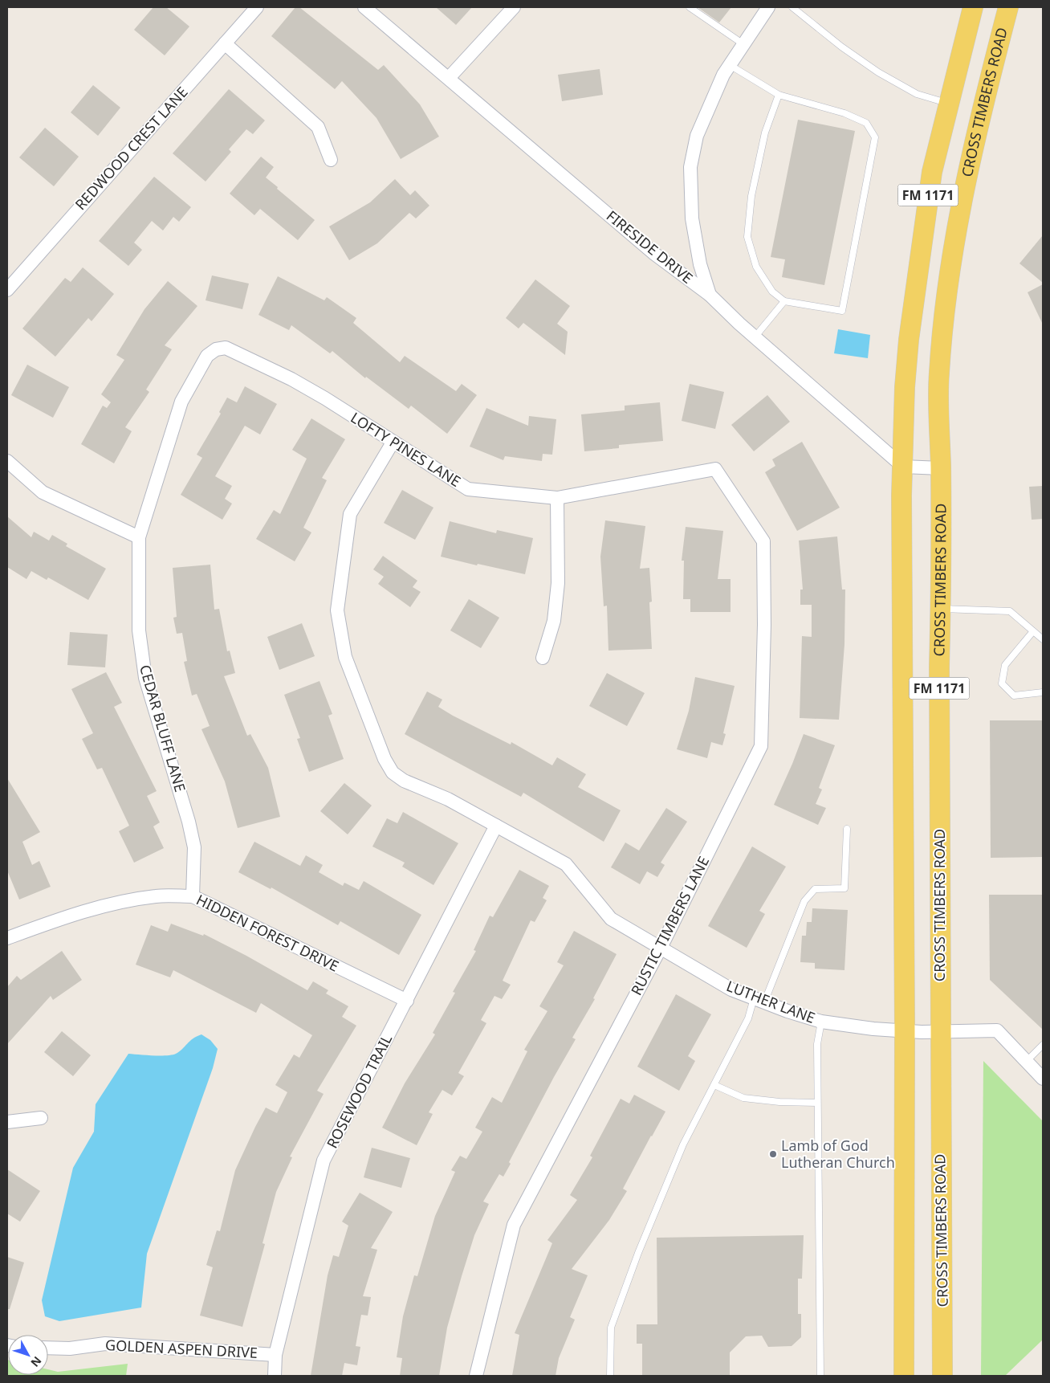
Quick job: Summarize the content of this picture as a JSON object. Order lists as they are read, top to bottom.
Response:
{
  "streets": {
    "main road": ["CROSS TIMBERS ROAD", "FM 1171"],
    "street": [
      "REDWOOD CREST LANE",
      "FIRESIDE DRIVE",
      "LOFTY PINES LANE",
      "CEDAR BLUFF LANE",
      "RUSTIC TIMBERS LANE",
      "HIDDEN FOREST DRIVE",
      "LUTHER LANE",
      "ROSEWOOD TRAIL",
      "GOLDEN ASPEN DRIVE"
    ]
  },
  "crossings": [
    ["CROSS TIMBERS ROAD", "LUTHER LANE"],
    ["FM 1171", "FIRESIDE DRIVE"],
    ["FM 1171", "LUTHER LANE"],
    ["LOFTY PINES LANE", "CEDAR BLUFF LANE"],
    ["LOFTY PINES LANE", "RUSTIC TIMBERS LANE"],
    ["LOFTY PINES LANE", "LUTHER LANE"],
    ["CEDAR BLUFF LANE", "HIDDEN FOREST DRIVE"],
    ["RUSTIC TIMBERS LANE", "LUTHER LANE"],
    ["HIDDEN FOREST DRIVE", "ROSEWOOD TRAIL"],
    ["LUTHER LANE", "ROSEWOOD TRAIL"],
    ["ROSEWOOD TRAIL", "GOLDEN ASPEN DRIVE"]
  ],
  "places": ["Lamb of God Lutheran Church"],
  "north": "bottom right"
}
